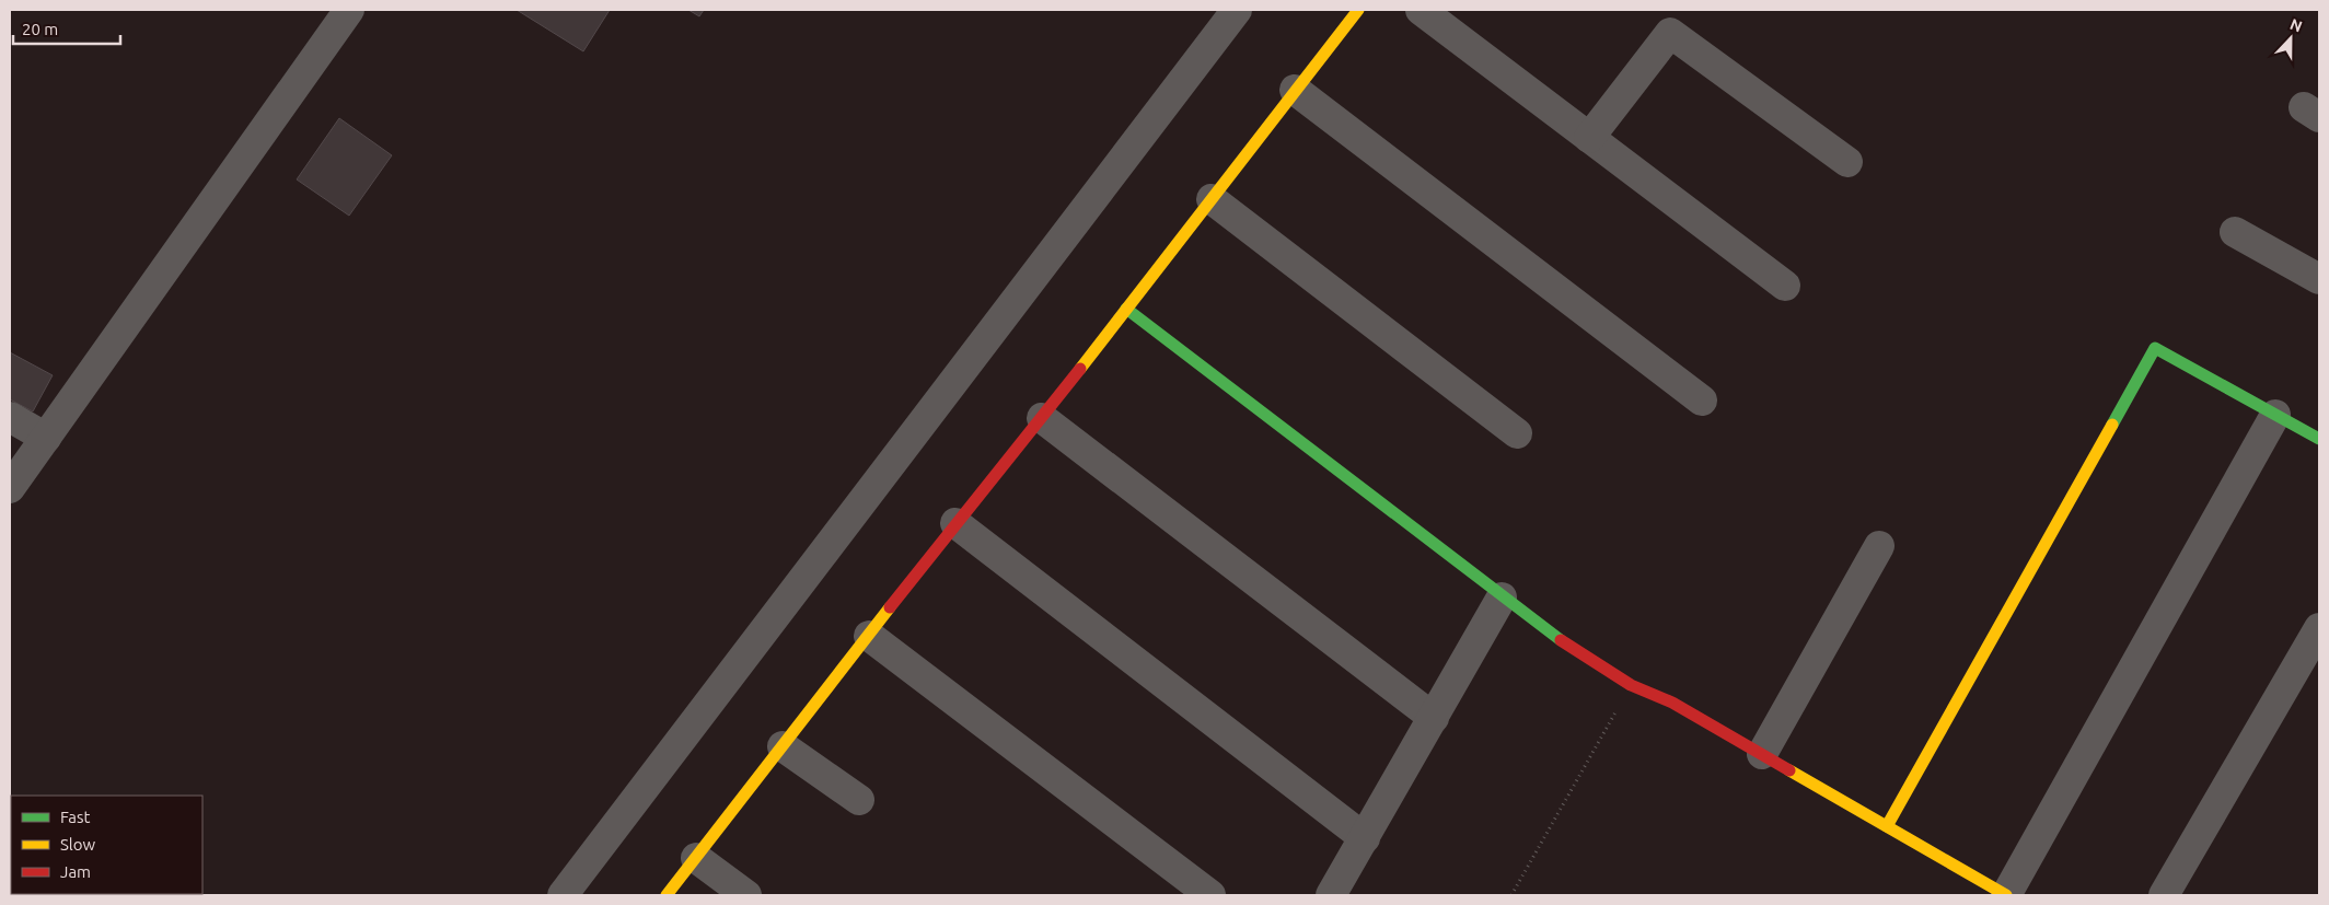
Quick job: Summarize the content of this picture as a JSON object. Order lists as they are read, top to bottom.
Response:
{
  "legend": ["Fast", "Slow", "Jam"],
  "scale_bar": "20 m",
  "north": "top"
}
